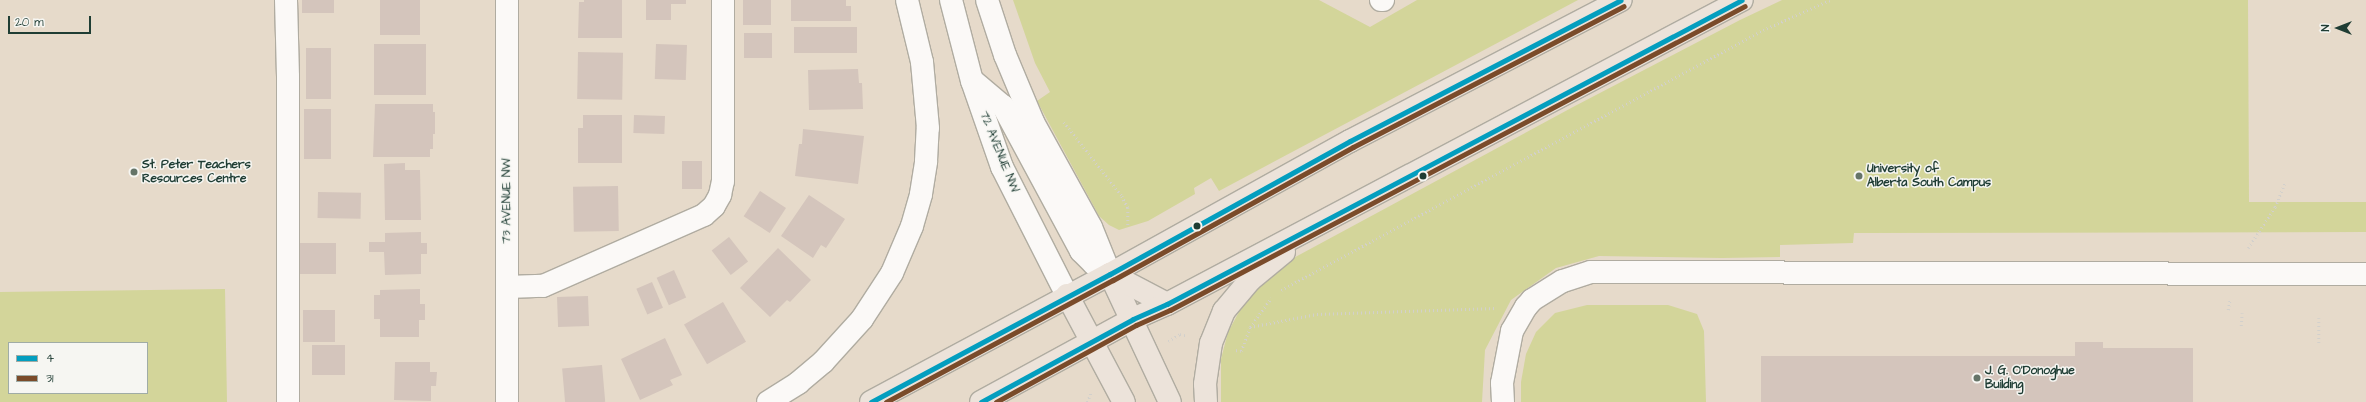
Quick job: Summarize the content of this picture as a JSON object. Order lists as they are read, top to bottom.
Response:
{
  "streets": {
    "street": ["72 AVENUE NW", "73 AVENUE NW"]
  },
  "places": ["St. Peter Teachers Resources Centre", "University of Alberta South Campus", "J. G. O'Donoghue Building"],
  "lines": ["transit line 4", "transit line 31"],
  "legend": ["4", "31"],
  "scale_bar": "20 m",
  "north": "left"
}
